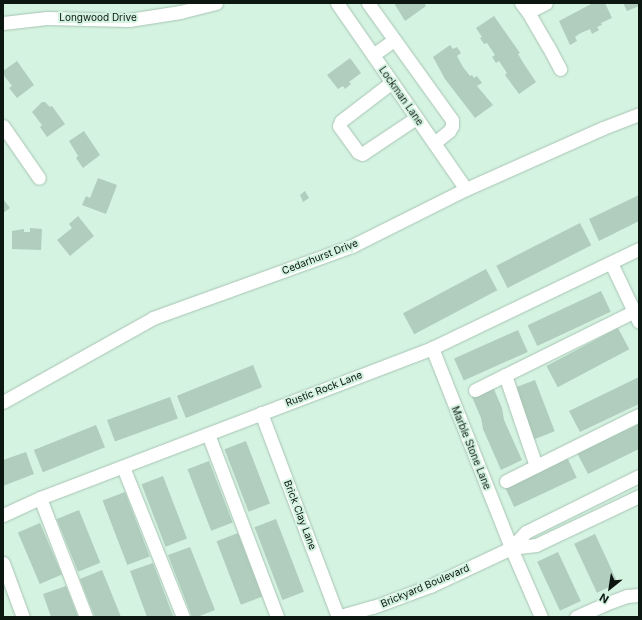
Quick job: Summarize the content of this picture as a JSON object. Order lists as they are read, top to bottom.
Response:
{
  "streets": {
    "street": [
      "Longwood Drive",
      "Lockman Lane",
      "Cedarhurst Drive",
      "Rustic Rock Lane",
      "Marble Stone Lane",
      "Brick Clay Lane",
      "Brickyard Boulevard"
    ]
  },
  "crossings": [
    ["Lockman Lane", "Cedarhurst Drive"],
    ["Rustic Rock Lane", "Marble Stone Lane"],
    ["Rustic Rock Lane", "Brick Clay Lane"],
    ["Marble Stone Lane", "Brickyard Boulevard"],
    ["Brick Clay Lane", "Brickyard Boulevard"]
  ],
  "north": "bottom left"
}
